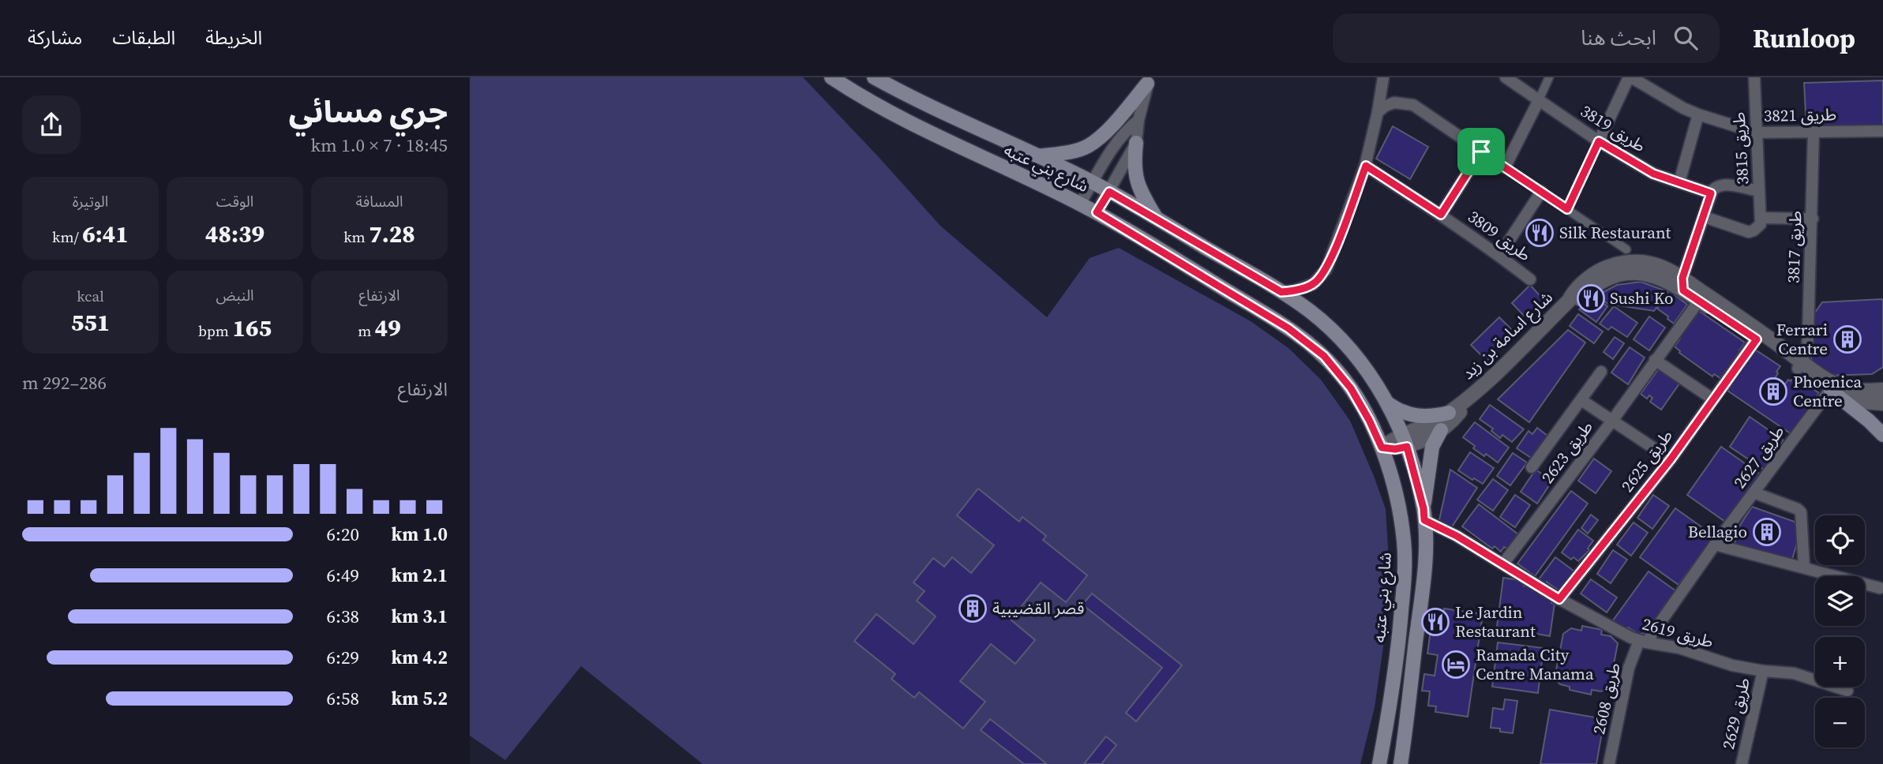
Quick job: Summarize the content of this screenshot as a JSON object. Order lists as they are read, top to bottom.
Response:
{
  "streets": {
    "main road": ["شارع بني عتبه"],
    "street": [
      "طريق 3821",
      "طريق 3819",
      "طريق 3815",
      "طريق 3809",
      "طريق 3817",
      "شارع اسامة بن زيد",
      "طريق 2623",
      "طريق 2627",
      "طريق 2625",
      "طريق 2619",
      "طريق 2608",
      "طريق 2629"
    ]
  },
  "crossings": [
    ["طريق 3821", "طريق 3815"],
    ["طريق 3821", "طريق 3817"],
    ["شارع بني عتبه", "شارع اسامة بن زيد"],
    ["شارع بني عتبه", "طريق 2619"],
    ["طريق 3817", "شارع اسامة بن زيد"],
    ["شارع اسامة بن زيد", "طريق 2623"],
    ["شارع اسامة بن زيد", "طريق 2627"],
    ["شارع اسامة بن زيد", "طريق 2625"],
    ["طريق 2623", "طريق 2619"],
    ["طريق 2627", "طريق 2619"],
    ["طريق 2627", "طريق 2608"],
    ["طريق 2625", "طريق 2619"],
    ["طريق 2619", "طريق 2608"],
    ["طريق 2619", "طريق 2629"]
  ],
  "places": {
    "restaurant": ["Silk Restaurant", "Sushi Ko", "Le Jardin Restaurant"],
    "building": [
      "Ferrari Centre",
      "Phoenica Centre",
      "Bellagio",
      "قصر القضيبية"
    ],
    "hotel": ["Ramada City Centre Manama"]
  },
  "page": {
    "header": "Runloop",
    "search": "ابحث هنا",
    "nav": ["الخريطة", "الطبقات", "مشاركة"],
    "heading": ["جري مسائي", "18:45 · 7 × 1.0 km"],
    "stats": [
      ["المسافة", "7.28 km"],
      ["الوقت", "48:39"],
      ["الوتيرة", "6:41 /km"],
      ["الارتفاع", "49 m"],
      ["النبض", "165 bpm"],
      ["kcal", "551"]
    ],
    "chart": ["الارتفاع", "286–292 m"],
    "list": [
      {
        "name": "1.0 km",
        "note": "6:20"
      },
      {
        "name": "2.1 km",
        "note": "6:49"
      },
      {
        "name": "3.1 km",
        "note": "6:38"
      },
      {
        "name": "4.2 km",
        "note": "6:29"
      },
      {
        "name": "5.2 km",
        "note": "6:58"
      }
    ],
    "map_buttons": ["+", "−"]
  }
}
